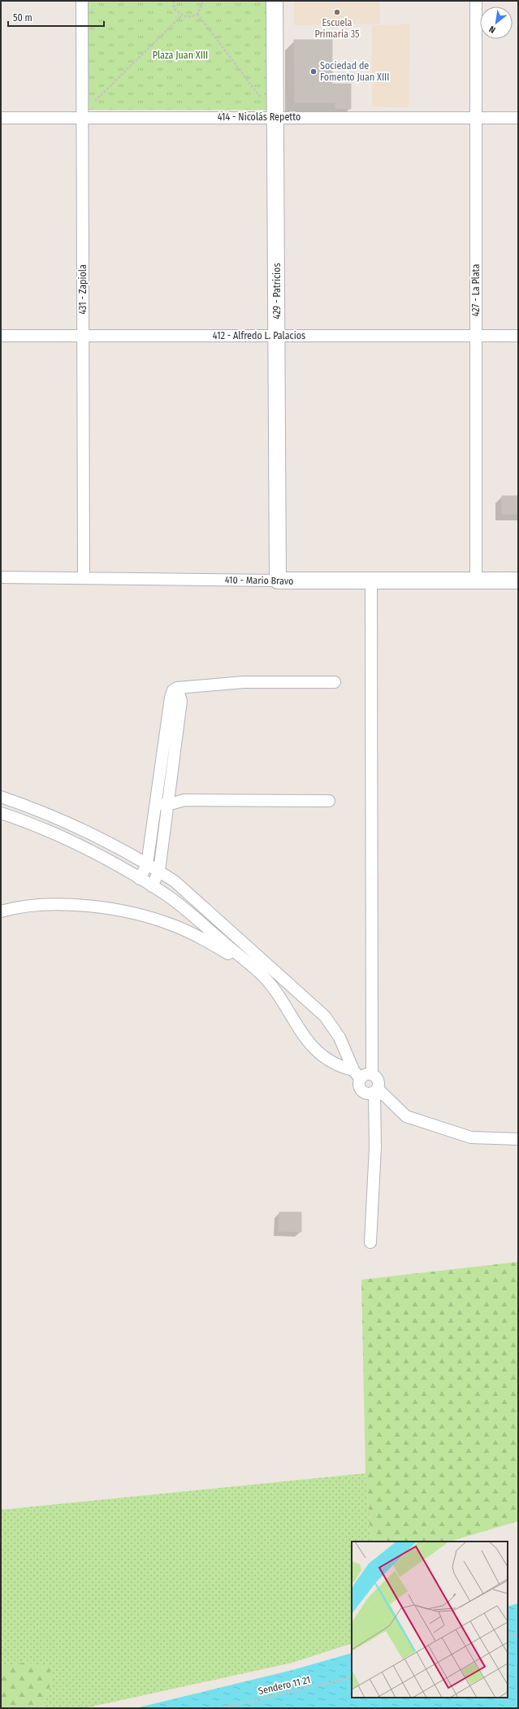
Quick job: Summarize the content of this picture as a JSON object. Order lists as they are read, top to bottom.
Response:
{
  "streets": {
    "street": [
      "414 - Nicolás Repetto",
      "431 - Zapiola",
      "427 - La Plata",
      "429 - Patricios",
      "412 - Alfredo L. Palacios",
      "410 - Mario Bravo"
    ],
    "path": ["Sendero 11 21"]
  },
  "crossings": [
    ["414 - Nicolás Repetto", "431 - Zapiola"],
    ["414 - Nicolás Repetto", "427 - La Plata"],
    ["414 - Nicolás Repetto", "429 - Patricios"],
    ["431 - Zapiola", "412 - Alfredo L. Palacios"],
    ["431 - Zapiola", "410 - Mario Bravo"],
    ["427 - La Plata", "412 - Alfredo L. Palacios"],
    ["427 - La Plata", "410 - Mario Bravo"],
    ["429 - Patricios", "412 - Alfredo L. Palacios"],
    ["429 - Patricios", "410 - Mario Bravo"]
  ],
  "parks": ["Plaza Juan XIII"],
  "places": ["Escuela Primaria 35", "Sociedad de Fomento Juan XIII"],
  "scale_bar": "50 m",
  "north": "bottom left"
}
